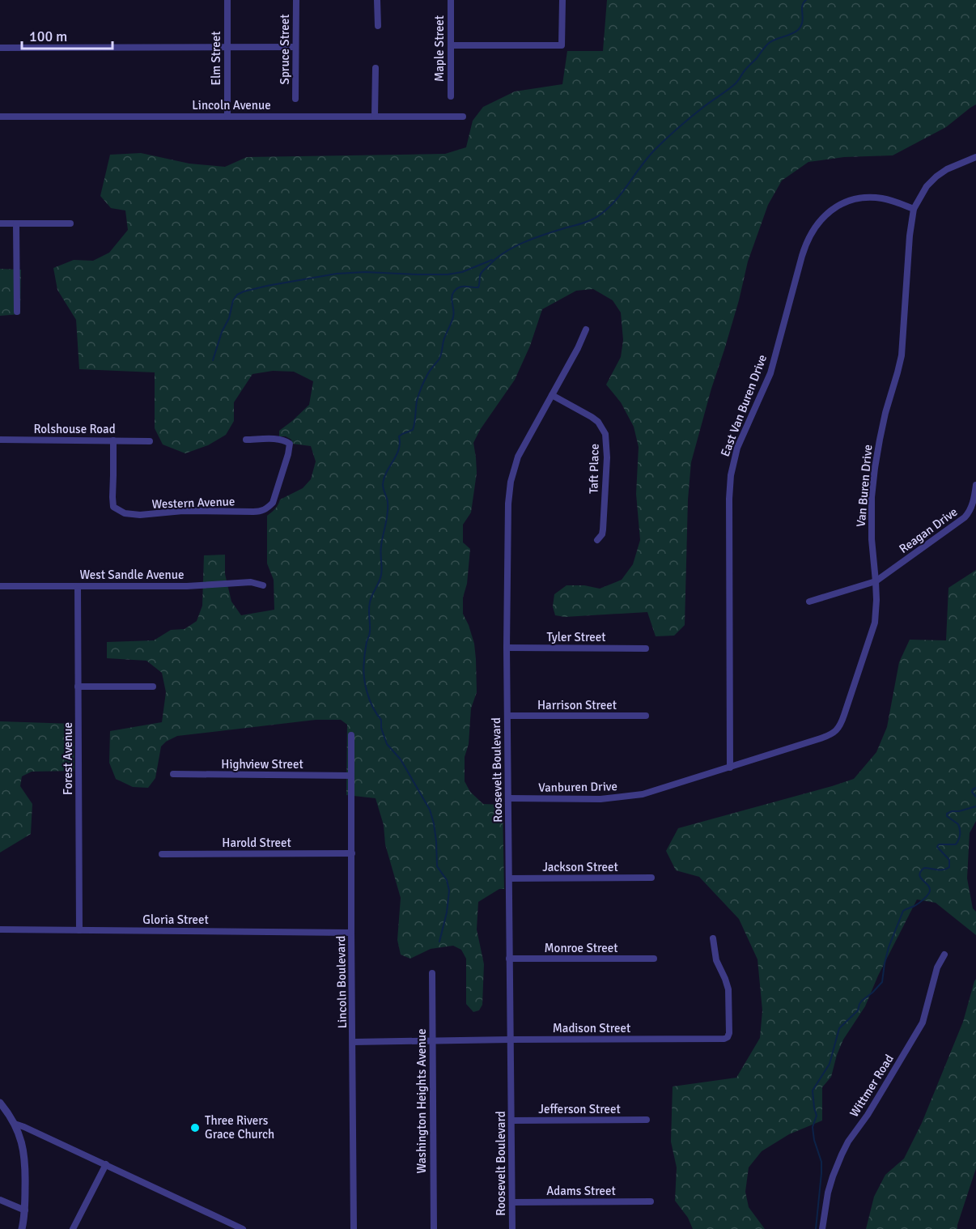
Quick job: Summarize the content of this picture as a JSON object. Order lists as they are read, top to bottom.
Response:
{
  "streets": {
    "street": [
      "Maple Street",
      "Spruce Street",
      "Elm Street",
      "Lincoln Avenue",
      "East Van Buren Drive",
      "Rolshouse Road",
      "Taft Place",
      "Van Buren Drive",
      "Western Avenue",
      "Reagan Drive",
      "West Sandle Avenue",
      "Tyler Street",
      "Harrison Street",
      "Forest Avenue",
      "Highview Street",
      "Roosevelt Boulevard",
      "Vanburen Drive",
      "Harold Street",
      "Jackson Street",
      "Gloria Street",
      "Monroe Street",
      "Lincoln Boulevard",
      "Madison Street",
      "Wittmer Road",
      "Washington Heights Avenue",
      "Jefferson Street",
      "Adams Street"
    ]
  },
  "crossings": [
    ["Elm Street", "Lincoln Avenue"],
    ["East Van Buren Drive", "Van Buren Drive"],
    ["East Van Buren Drive", "Vanburen Drive"],
    ["Rolshouse Road", "Western Avenue"],
    ["Taft Place", "Roosevelt Boulevard"],
    ["Van Buren Drive", "Reagan Drive"],
    ["Van Buren Drive", "Vanburen Drive"],
    ["West Sandle Avenue", "Forest Avenue"],
    ["Tyler Street", "Roosevelt Boulevard"],
    ["Harrison Street", "Roosevelt Boulevard"],
    ["Forest Avenue", "Gloria Street"],
    ["Highview Street", "Lincoln Boulevard"],
    ["Roosevelt Boulevard", "Vanburen Drive"],
    ["Roosevelt Boulevard", "Jackson Street"],
    ["Roosevelt Boulevard", "Monroe Street"],
    ["Roosevelt Boulevard", "Madison Street"],
    ["Roosevelt Boulevard", "Jefferson Street"],
    ["Roosevelt Boulevard", "Adams Street"],
    ["Harold Street", "Lincoln Boulevard"],
    ["Gloria Street", "Lincoln Boulevard"],
    ["Lincoln Boulevard", "Madison Street"],
    ["Madison Street", "Washington Heights Avenue"]
  ],
  "places": ["Three Rivers Grace Church"],
  "scale_bar": "100 m"
}
